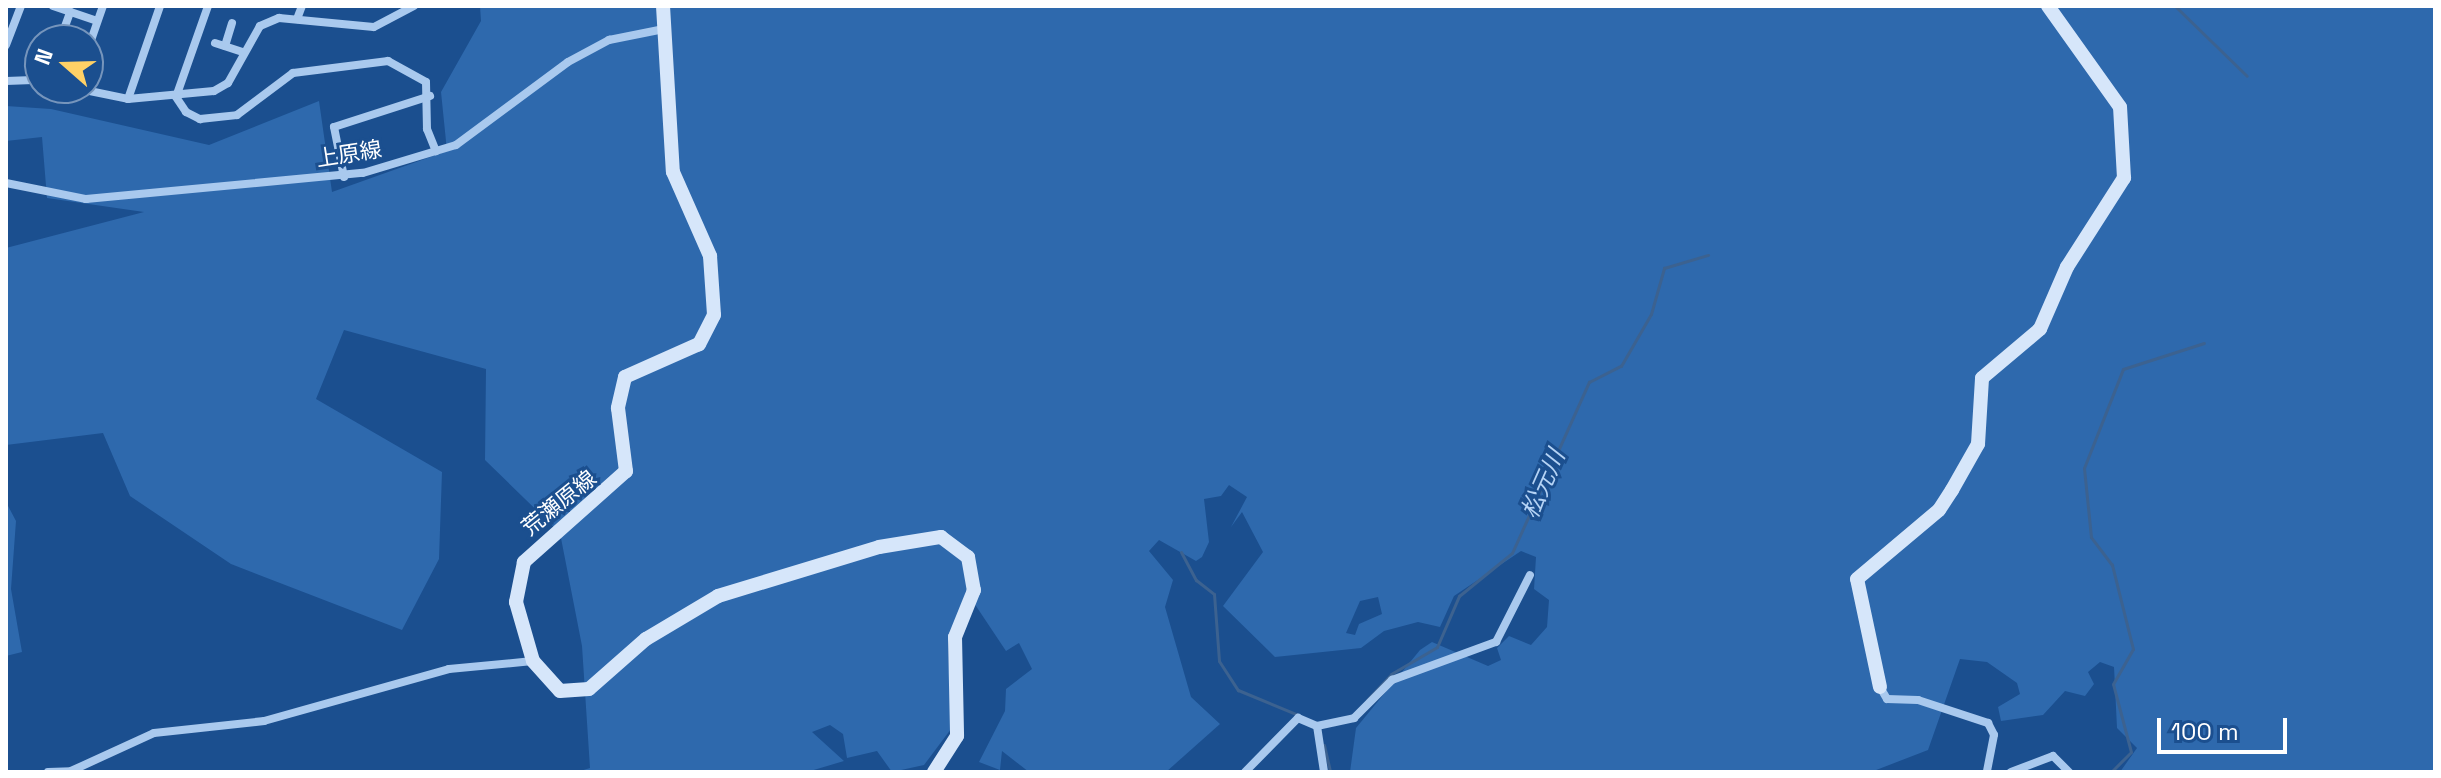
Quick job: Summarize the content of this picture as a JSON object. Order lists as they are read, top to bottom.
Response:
{
  "streets": {
    "street": ["上原線", "荒瀬原線"]
  },
  "crossings": [
    ["上原線", "荒瀬原線"]
  ],
  "water": ["松元川"],
  "scale_bar": "100 m",
  "north": "left"
}
